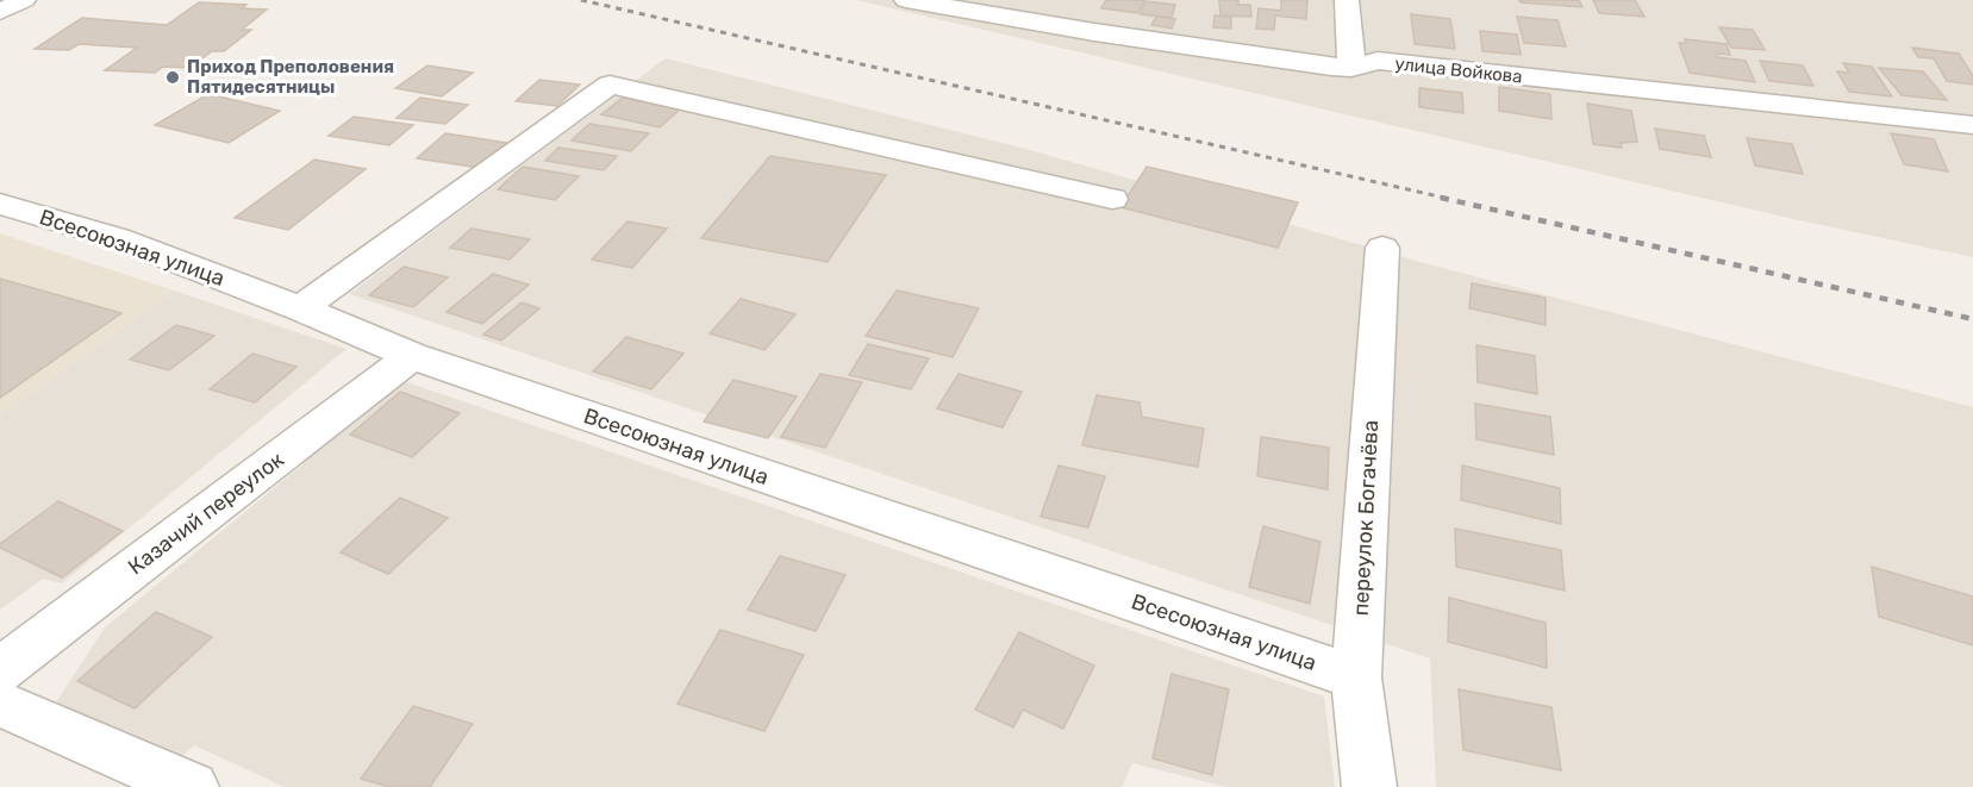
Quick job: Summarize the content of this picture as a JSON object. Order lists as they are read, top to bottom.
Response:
{
  "streets": {
    "street": [
      "улица Войкова",
      "Всесоюзная улица",
      "Казачий переулок",
      "переулок Богачёва"
    ]
  },
  "crossings": [
    ["Всесоюзная улица", "Казачий переулок"],
    ["Всесоюзная улица", "переулок Богачёва"]
  ],
  "places": ["Приход Преполовения Пятидесятницы"]
}
